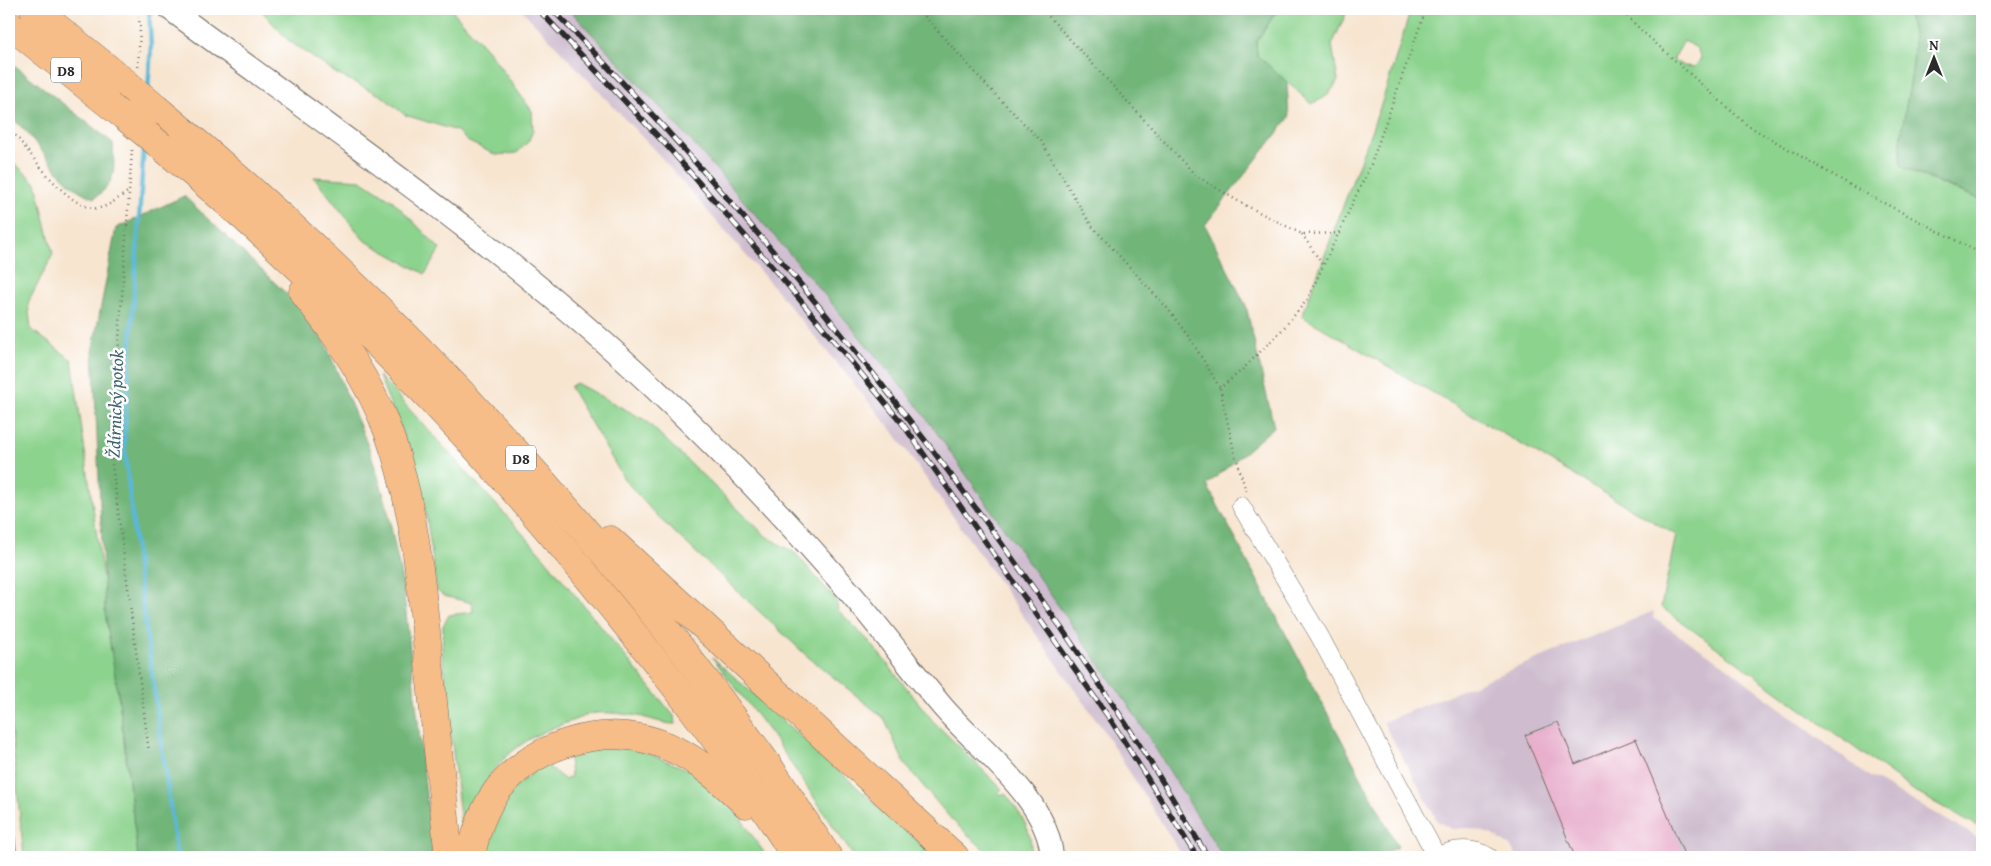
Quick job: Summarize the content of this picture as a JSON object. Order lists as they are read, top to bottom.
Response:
{
  "streets": {
    "highway": ["D8"]
  },
  "water": ["Ždírnický potok"],
  "north": "top"
}
